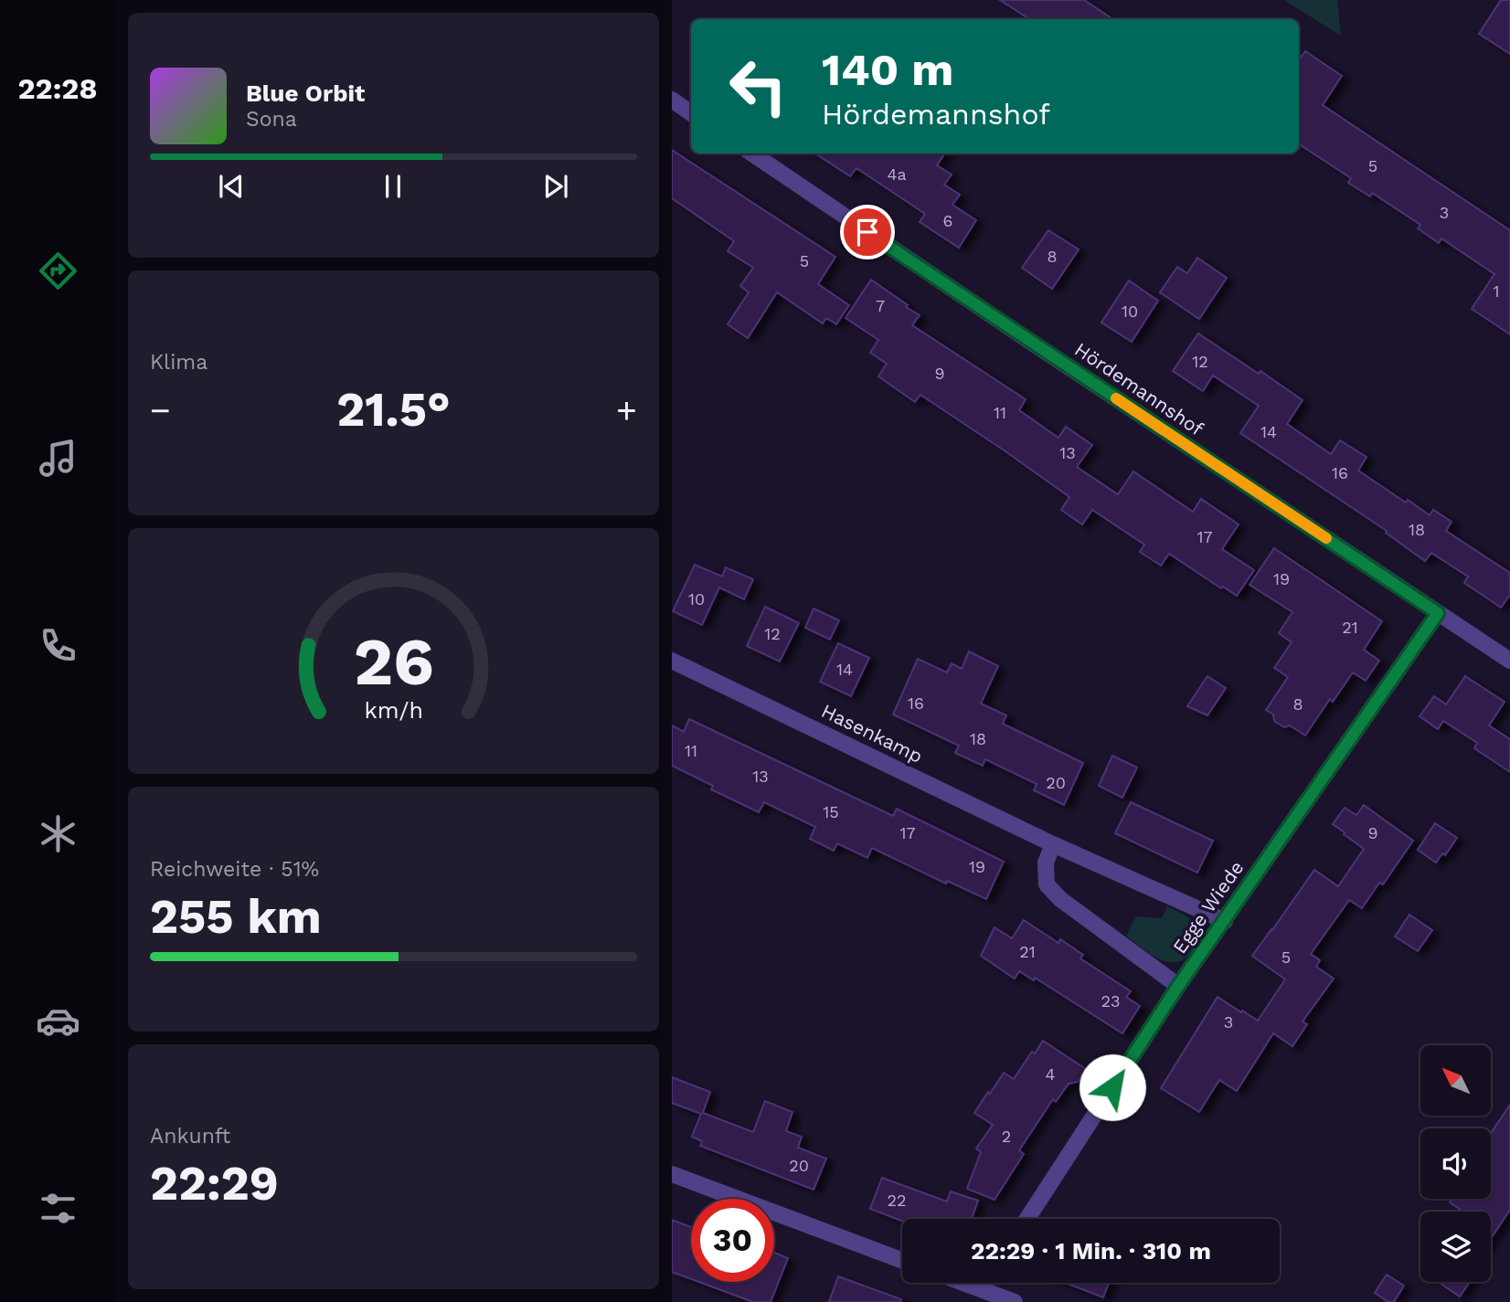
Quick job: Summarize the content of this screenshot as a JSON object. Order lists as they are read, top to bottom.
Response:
{
  "streets": {
    "street": ["Hördemannshof", "Hasenkamp", "Egge Wiede"]
  },
  "crossings": [
    ["Hördemannshof", "Egge Wiede"],
    ["Hasenkamp", "Egge Wiede"]
  ],
  "house_numbers": [
    "5",
    "4a",
    "3",
    "6",
    "8",
    "5",
    "1",
    "7",
    "10",
    "12",
    "9",
    "11",
    "14",
    "13",
    "16",
    "18",
    "17",
    "19",
    "10",
    "21",
    "12",
    "14",
    "16",
    "8",
    "18",
    "11",
    "13",
    "20",
    "15",
    "17",
    "9",
    "19",
    "21",
    "5",
    "23",
    "3",
    "4",
    "2",
    "20",
    "22"
  ],
  "north": "top left",
  "page": {
    "tabs": "22:28",
    "turn": ["140 m", "Hördemannshof"],
    "song": ["Blue Orbit", "Sona"],
    "tile": [
      "Klima",
      ["Reichweite · 51%", "255 km"],
      ["Ankunft", "22:29"]
    ],
    "heat": ["−", "21.5°", "+"],
    "limit": "30",
    "trip": "22:29 · 1 Min. · 310 m",
    "gauge": ["26", "km/h"]
  }
}
